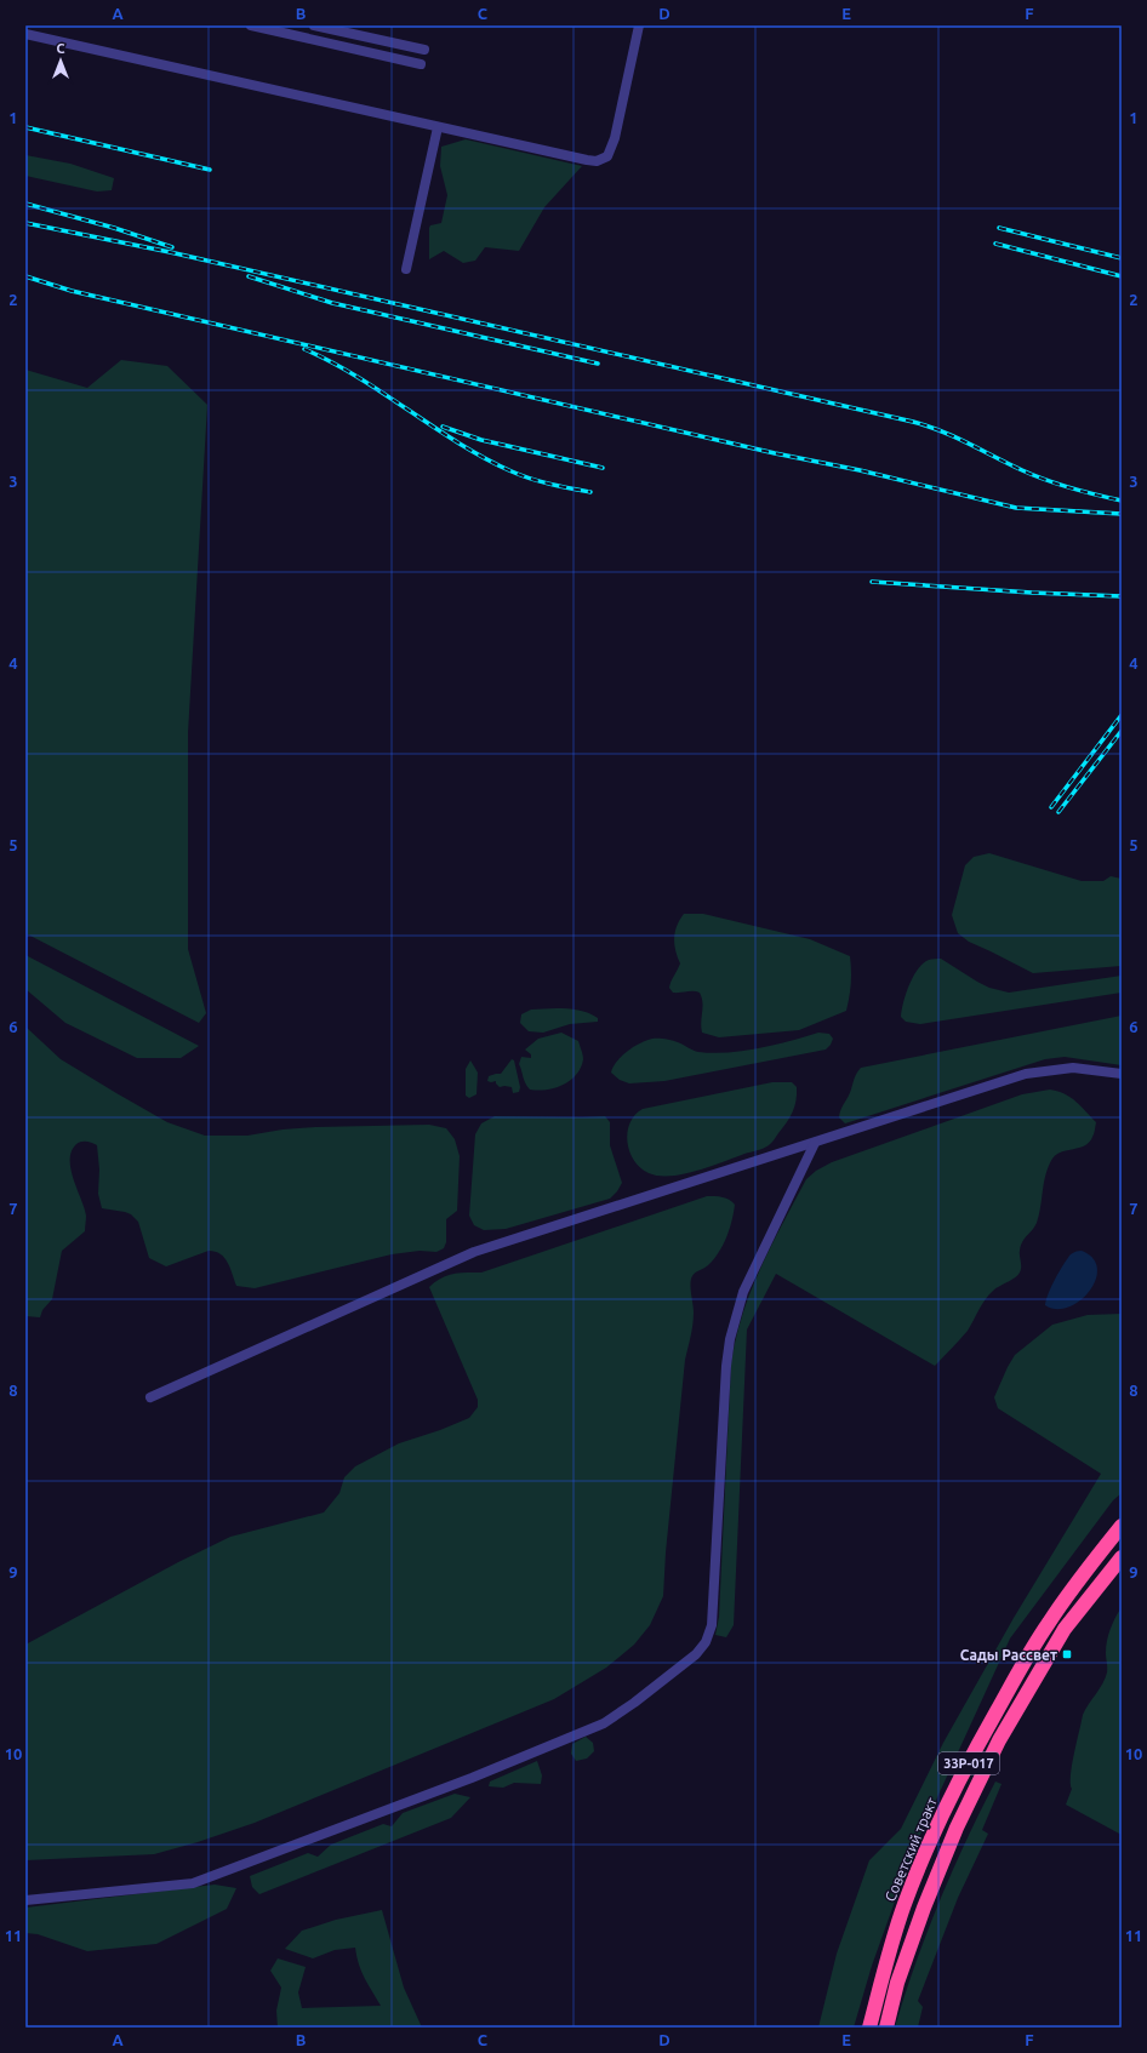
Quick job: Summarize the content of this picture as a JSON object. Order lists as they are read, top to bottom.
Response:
{
  "streets": {
    "highway": ["33Р-017", "Советский тракт"]
  },
  "places": {
    "transit": ["Сады Рассвет"]
  },
  "north": "top",
  "grid": {
    "columns": [
      "A",
      "B",
      "C",
      "D",
      "E",
      "F"
    ],
    "rows": [
      "1",
      "2",
      "3",
      "4",
      "5",
      "6",
      "7",
      "8",
      "9",
      "10",
      "11"
    ]
  }
}
